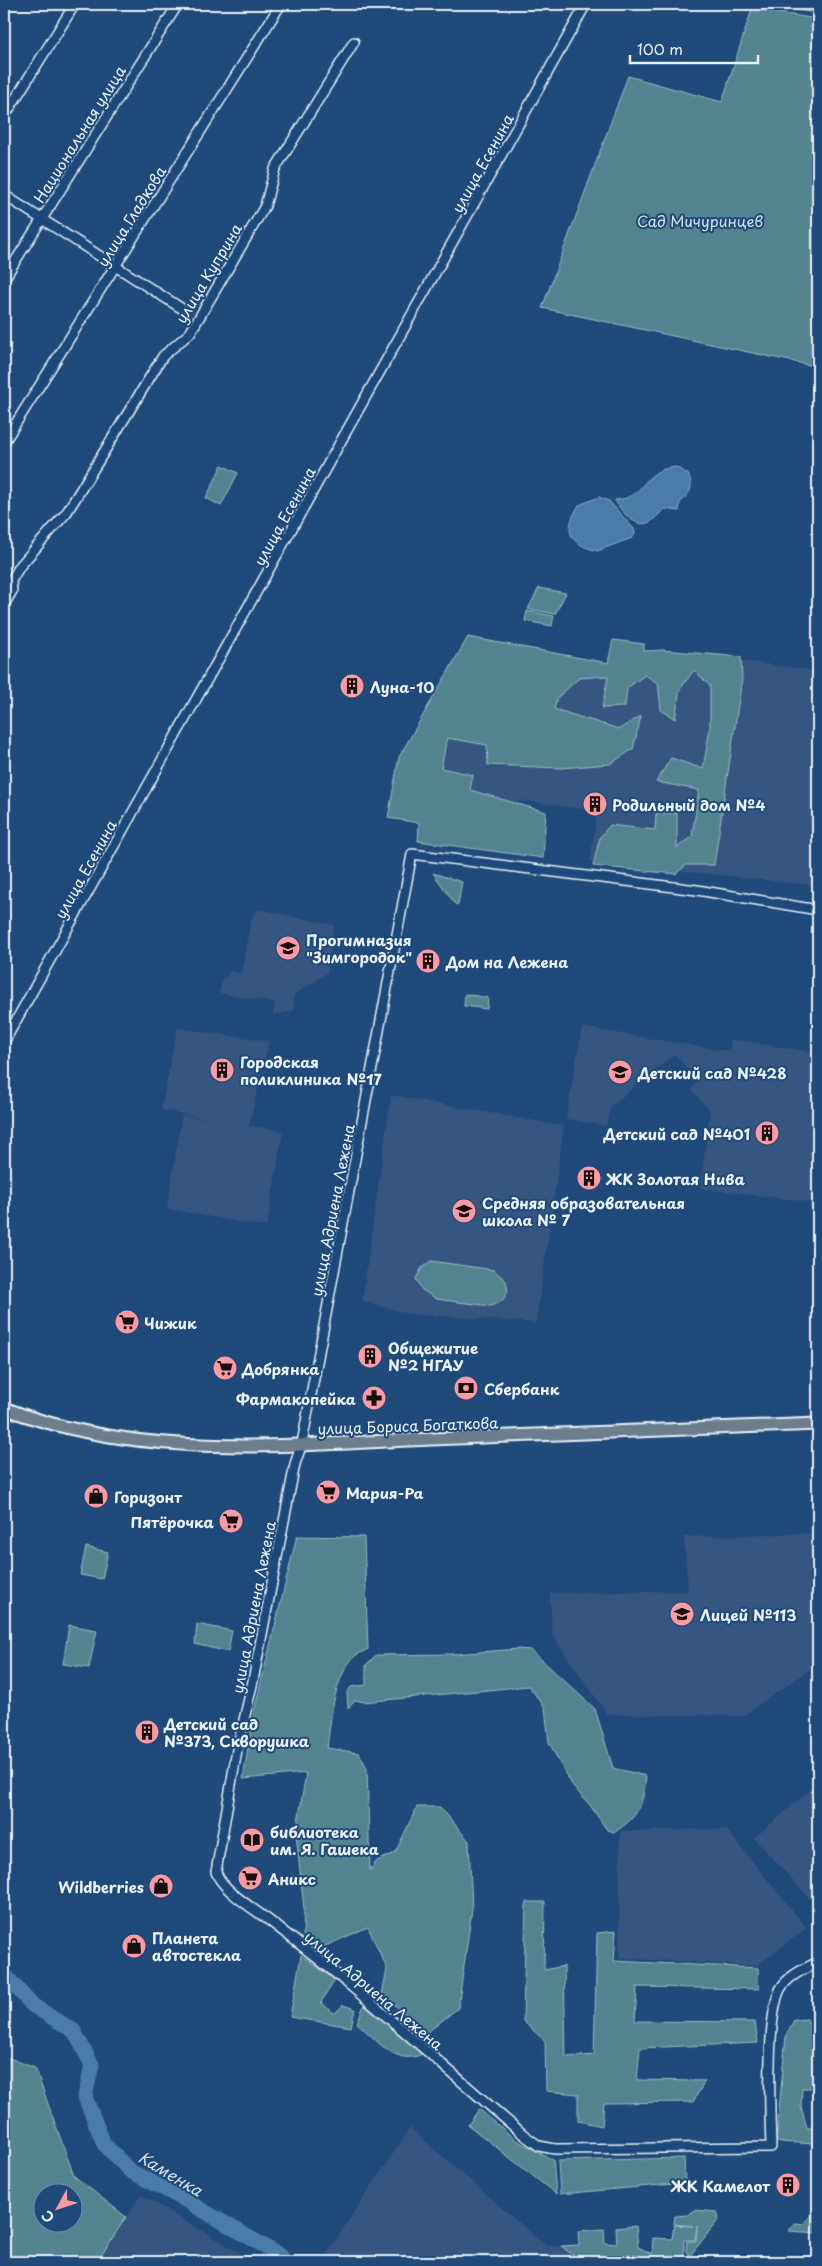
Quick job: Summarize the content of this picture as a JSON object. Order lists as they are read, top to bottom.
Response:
{
  "streets": {
    "main road": ["улица Бориса Богаткова"],
    "street": [
      "Национальная улица",
      "улица Есенина",
      "улица Гладкова",
      "улица Куприна",
      "улица Адриена Лежена"
    ]
  },
  "crossings": [
    ["улица Адриена Лежена", "улица Бориса Богаткова"]
  ],
  "water": ["Каменка"],
  "parks": ["Сад Мичуринцев"],
  "places": {
    "building": [
      "Луна-10",
      "Родильный дом №4",
      "Дом на Лежена",
      "Городская поликлиника №17",
      "Детский сад №401",
      "ЖК Золотая Нива",
      "Общежитие №2 НГАУ",
      "Детский сад №373, Скворушка",
      "ЖК Камелот"
    ],
    "school or university": [
      "Прогимназия \"Зимгородок\"",
      "Детский сад №428",
      "Средняя образовательная школа № 7",
      "Лицей №113"
    ],
    "supermarket": [
      "Чижик",
      "Добрянка",
      "Мария-Ра",
      "Пятёрочка",
      "Аникс"
    ],
    "bank": ["Сбербанк"],
    "pharmacy": ["Фармакопейка"],
    "shop": ["Горизонт", "Wildberries", "Планета автостекла"],
    "library": ["библиотека им. Я. Гашека"]
  },
  "scale_bar": "100 m",
  "north": "bottom left"
}
